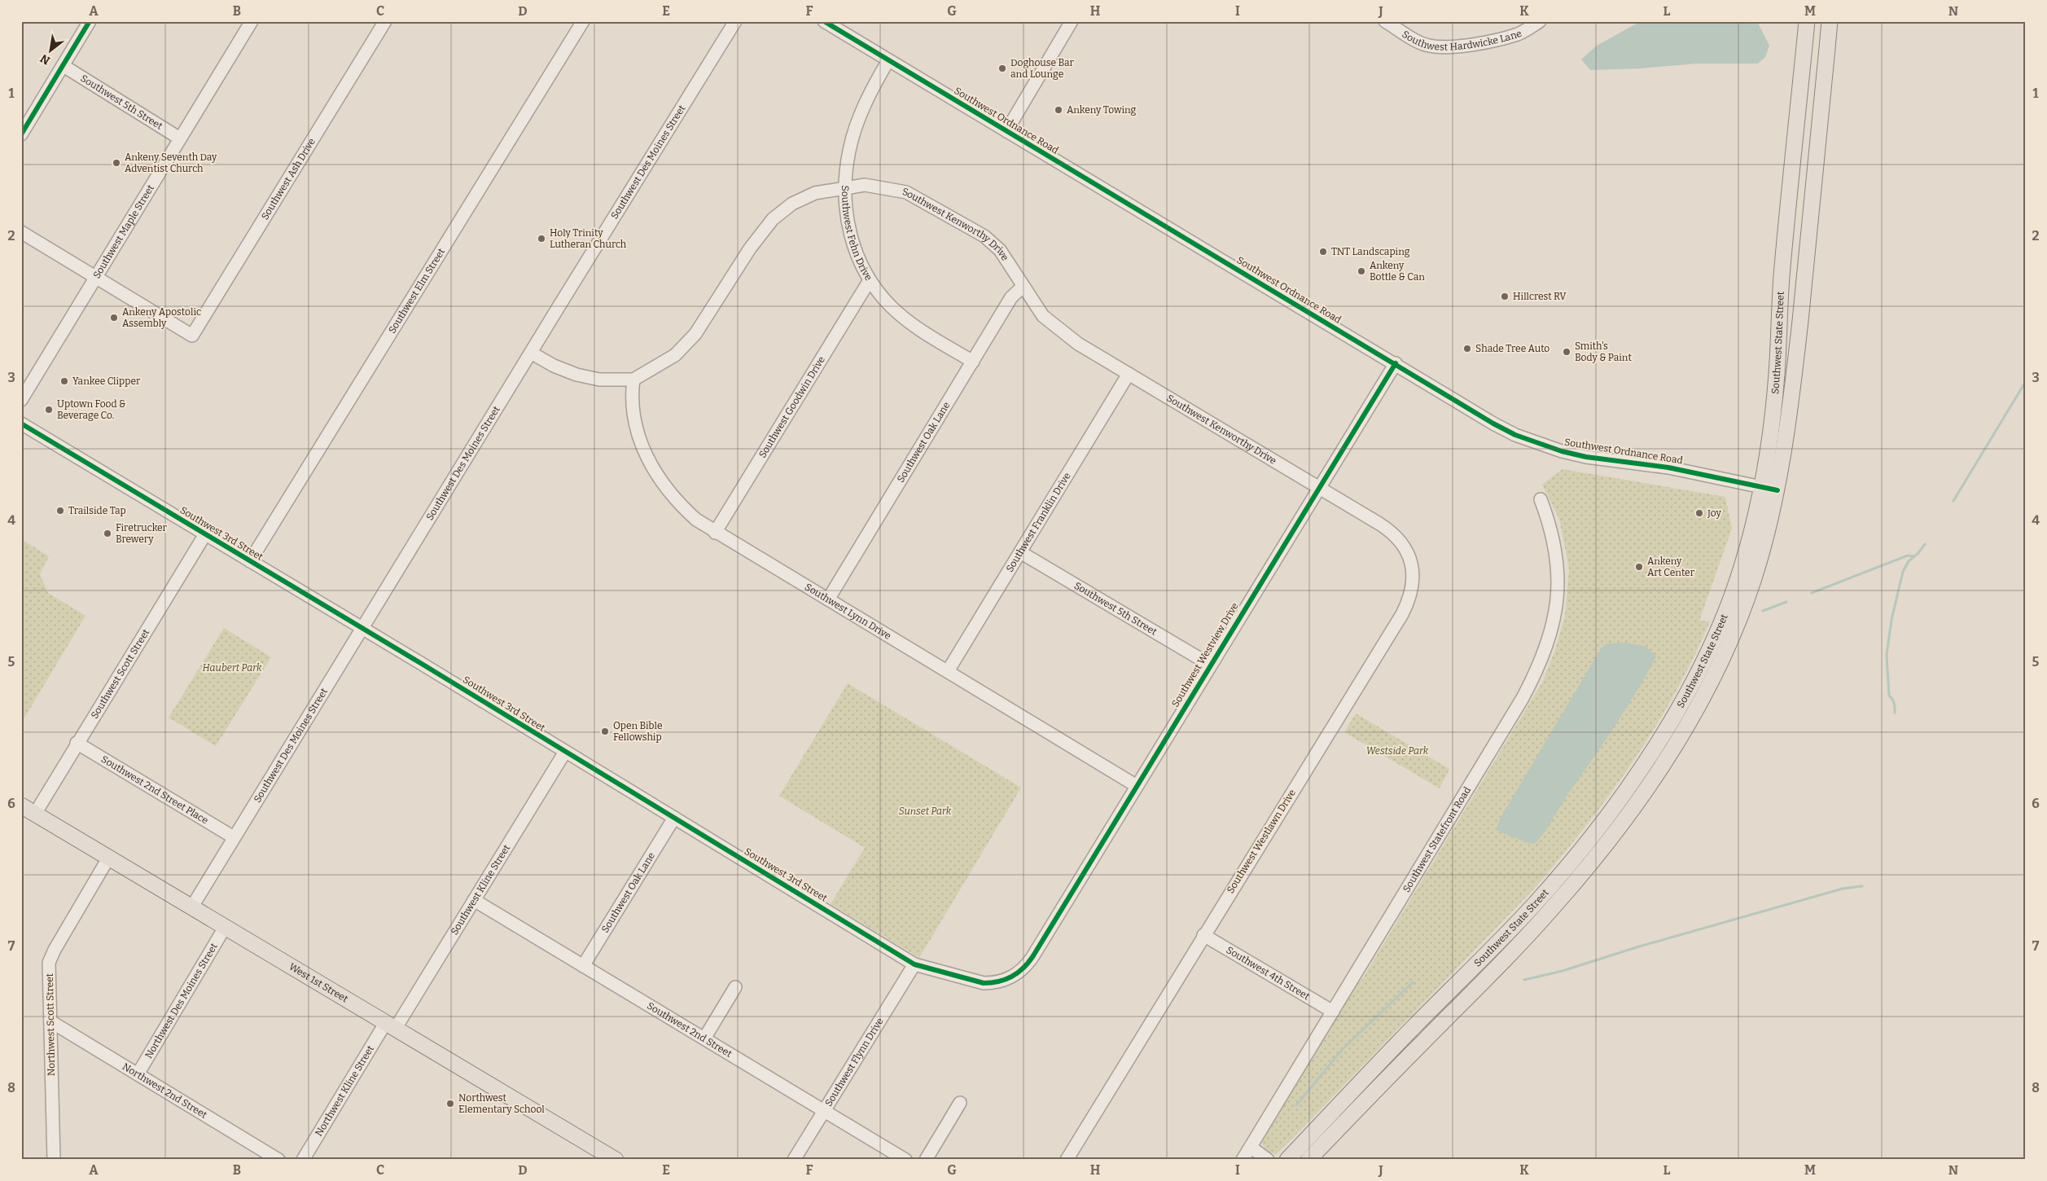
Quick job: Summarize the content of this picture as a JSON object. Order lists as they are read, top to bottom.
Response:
{
  "streets": {
    "main road": ["Southwest State Street", "West 1st Street"],
    "street": [
      "Southwest Hardwicke Lane",
      "Southwest 5th Street",
      "Southwest Ordnance Road",
      "Southwest Des Moines Street",
      "Southwest Ash Drive",
      "Southwest Kenworthy Drive",
      "Southwest Maple Street",
      "Southwest Fehn Drive",
      "Southwest Elm Street",
      "Southwest Goodwin Drive",
      "Southwest Oak Lane",
      "Southwest Franklin Drive",
      "Southwest 3rd Street",
      "Southwest Lynn Drive",
      "Southwest Westview Drive",
      "Southwest Scott Street",
      "Southwest 2nd Street Place",
      "Southwest Statefront Road",
      "Southwest Westlawn Drive",
      "Southwest Kline Street",
      "Southwest 4th Street",
      "Northwest Des Moines Street",
      "Northwest Scott Street",
      "Southwest 2nd Street",
      "Southwest Flynn Drive",
      "Northwest 2nd Street",
      "Northwest Kline Street"
    ]
  },
  "crossings": [
    ["Southwest 5th Street", "Southwest Maple Street"],
    ["Southwest 5th Street", "Southwest Franklin Drive"],
    ["Southwest 5th Street", "Southwest Westview Drive"],
    ["Southwest Ordnance Road", "Southwest Fehn Drive"],
    ["Southwest Ordnance Road", "Southwest State Street"],
    ["Southwest Ordnance Road", "Southwest Westview Drive"],
    ["Southwest Des Moines Street", "Southwest 3rd Street"],
    ["Southwest Des Moines Street", "Southwest 2nd Street Place"],
    ["Southwest Des Moines Street", "West 1st Street"],
    ["Southwest Ash Drive", "Southwest Maple Street"],
    ["Southwest Kenworthy Drive", "Southwest Fehn Drive"],
    ["Southwest Kenworthy Drive", "Southwest Oak Lane"],
    ["Southwest Kenworthy Drive", "Southwest Franklin Drive"],
    ["Southwest Kenworthy Drive", "Southwest Lynn Drive"],
    ["Southwest Kenworthy Drive", "Southwest Westview Drive"],
    ["Southwest Kenworthy Drive", "Southwest Westlawn Drive"],
    ["Southwest Fehn Drive", "Southwest Goodwin Drive"],
    ["Southwest Fehn Drive", "Southwest Oak Lane"],
    ["Southwest Elm Street", "Southwest 3rd Street"],
    ["Southwest Goodwin Drive", "Southwest Lynn Drive"],
    ["Southwest Oak Lane", "Southwest 3rd Street"],
    ["Southwest Oak Lane", "Southwest Lynn Drive"],
    ["Southwest Oak Lane", "Southwest 2nd Street"],
    ["Southwest Franklin Drive", "Southwest Lynn Drive"],
    ["Southwest 3rd Street", "Southwest Westview Drive"],
    ["Southwest 3rd Street", "Southwest Scott Street"],
    ["Southwest 3rd Street", "Southwest Kline Street"],
    ["Southwest 3rd Street", "Southwest Flynn Drive"],
    ["Southwest Lynn Drive", "Southwest Westview Drive"],
    ["Southwest Scott Street", "Southwest 2nd Street Place"],
    ["Southwest Scott Street", "West 1st Street"],
    ["Southwest Statefront Road", "Southwest 4th Street"],
    ["Southwest Westlawn Drive", "Southwest 4th Street"],
    ["Southwest Kline Street", "West 1st Street"],
    ["Southwest Kline Street", "Southwest 2nd Street"],
    ["Southwest Kline Street", "Northwest Kline Street"],
    ["West 1st Street", "Northwest Des Moines Street"],
    ["West 1st Street", "Northwest Scott Street"],
    ["West 1st Street", "Northwest Kline Street"],
    ["Northwest Des Moines Street", "Northwest 2nd Street"],
    ["Northwest Scott Street", "Northwest 2nd Street"],
    ["Southwest 2nd Street", "Southwest Flynn Drive"]
  ],
  "parks": ["Haubert Park", "Westside Park", "Sunset Park"],
  "places": [
    "Doghouse Bar and Lounge",
    "Ankeny Towing",
    "Ankeny Seventh Day Adventist Church",
    "Holy Trinity Lutheran Church",
    "TNT Landscaping",
    "Ankeny Bottle & Can",
    "Hillcrest RV",
    "Ankeny Apostolic Assembly",
    "Shade Tree Auto",
    "Smith's Body & Paint",
    "Yankee Clipper",
    "Uptown Food & Beverage Co.",
    "Trailside Tap",
    "Joy",
    "Firetrucker Brewery",
    "Ankeny Art Center",
    "Open Bible Fellowship",
    "Northwest Elementary School"
  ],
  "north": "bottom left",
  "grid": {
    "columns": [
      "A",
      "B",
      "C",
      "D",
      "E",
      "F",
      "G",
      "H",
      "I",
      "J",
      "K",
      "L",
      "M",
      "N"
    ],
    "rows": [
      "1",
      "2",
      "3",
      "4",
      "5",
      "6",
      "7",
      "8"
    ]
  }
}
